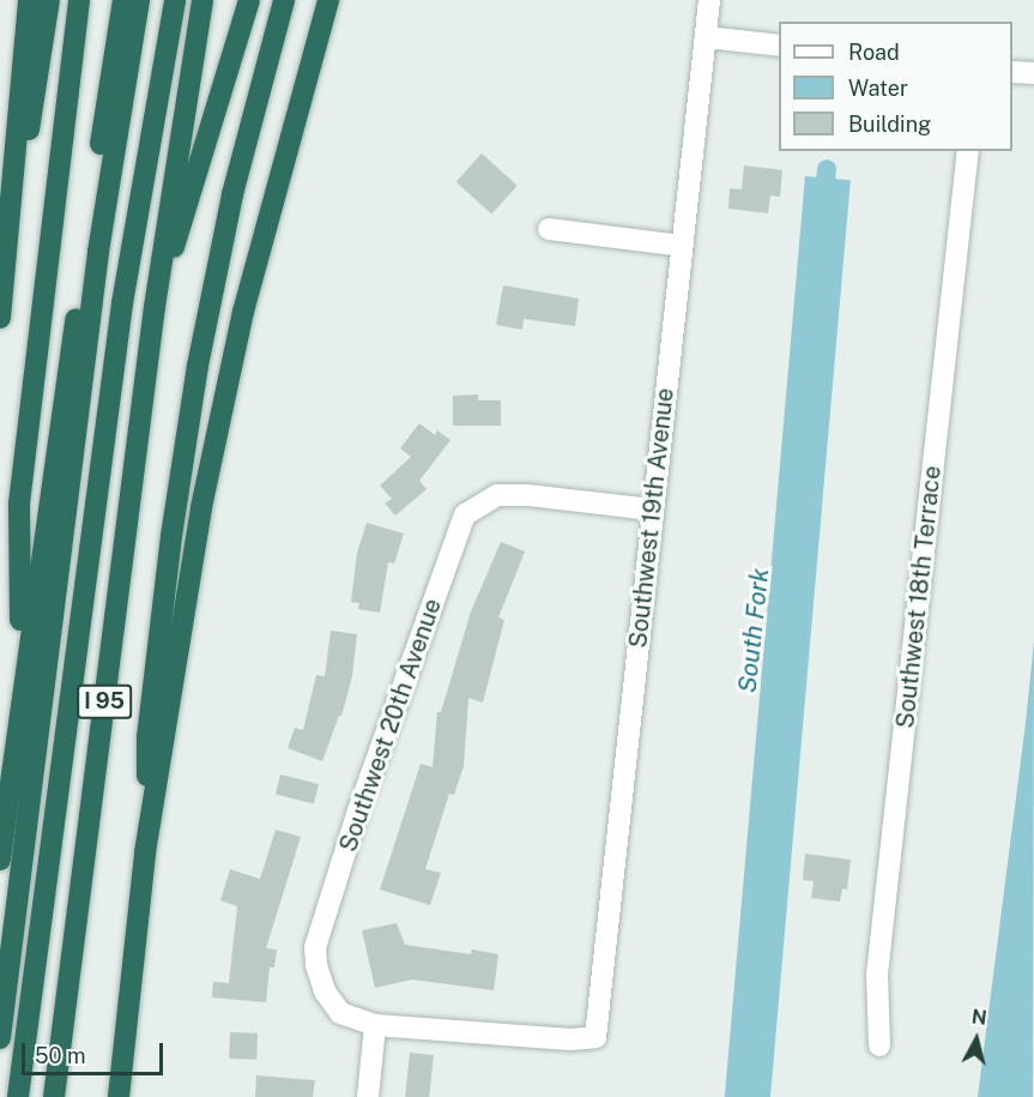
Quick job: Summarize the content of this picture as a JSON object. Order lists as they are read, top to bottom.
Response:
{
  "streets": {
    "highway": ["I 95"],
    "street": ["Southwest 19th Avenue", "Southwest 18th Terrace", "Southwest 20th Avenue"]
  },
  "crossings": [
    ["Southwest 19th Avenue", "Southwest 20th Avenue"]
  ],
  "water": ["South Fork"],
  "legend": ["Road", "Water", "Building"],
  "scale_bar": "50 m",
  "north": "top"
}
